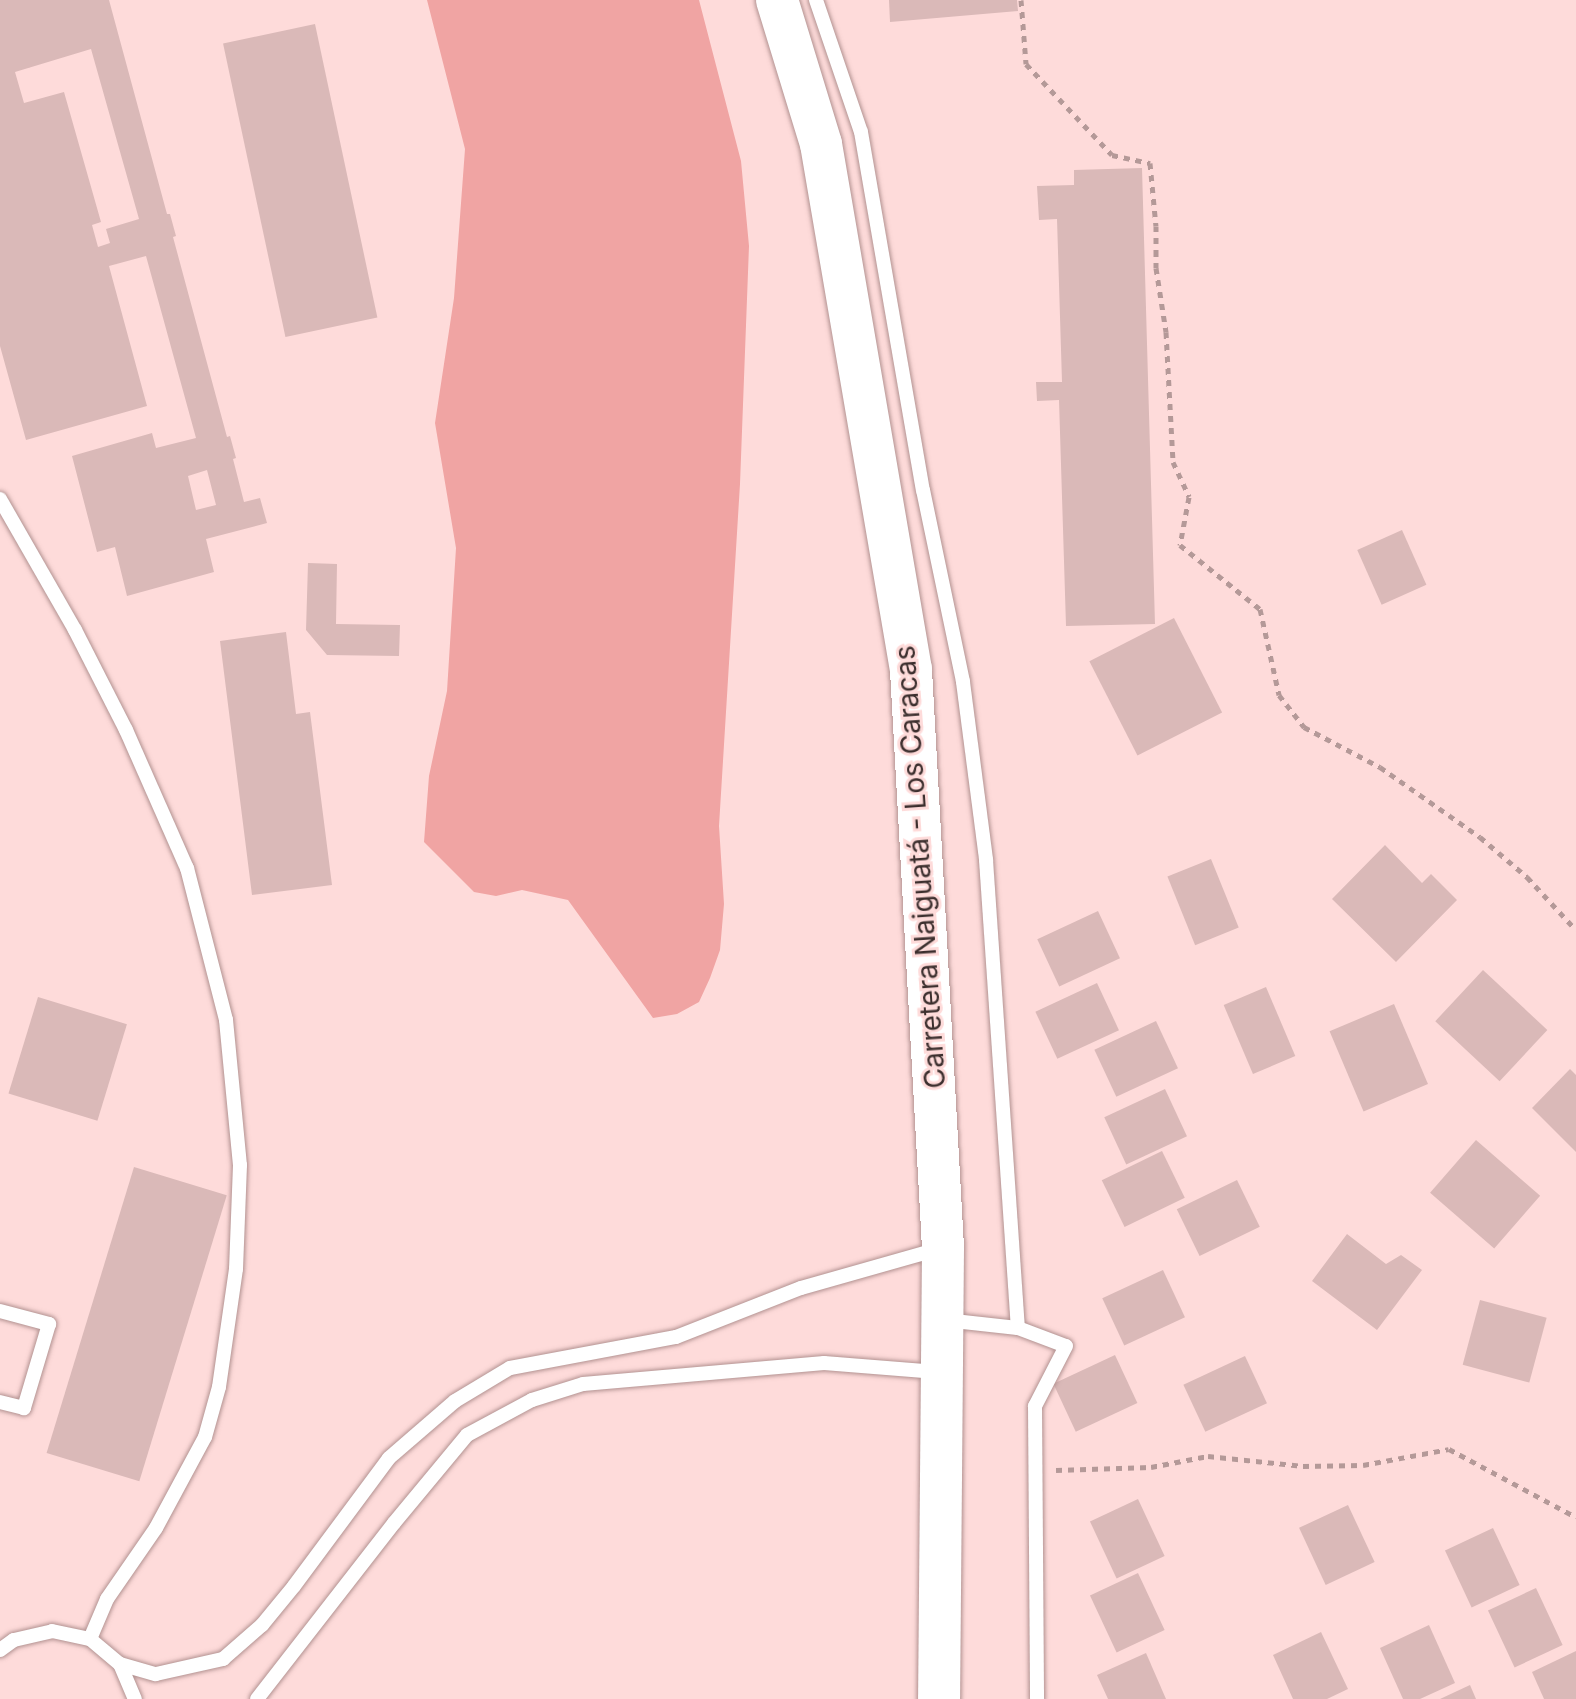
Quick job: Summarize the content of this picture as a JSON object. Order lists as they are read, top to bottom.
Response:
{
  "streets": {
    "main road": ["Carretera Naiguatá - Los Caracas"]
  }
}
